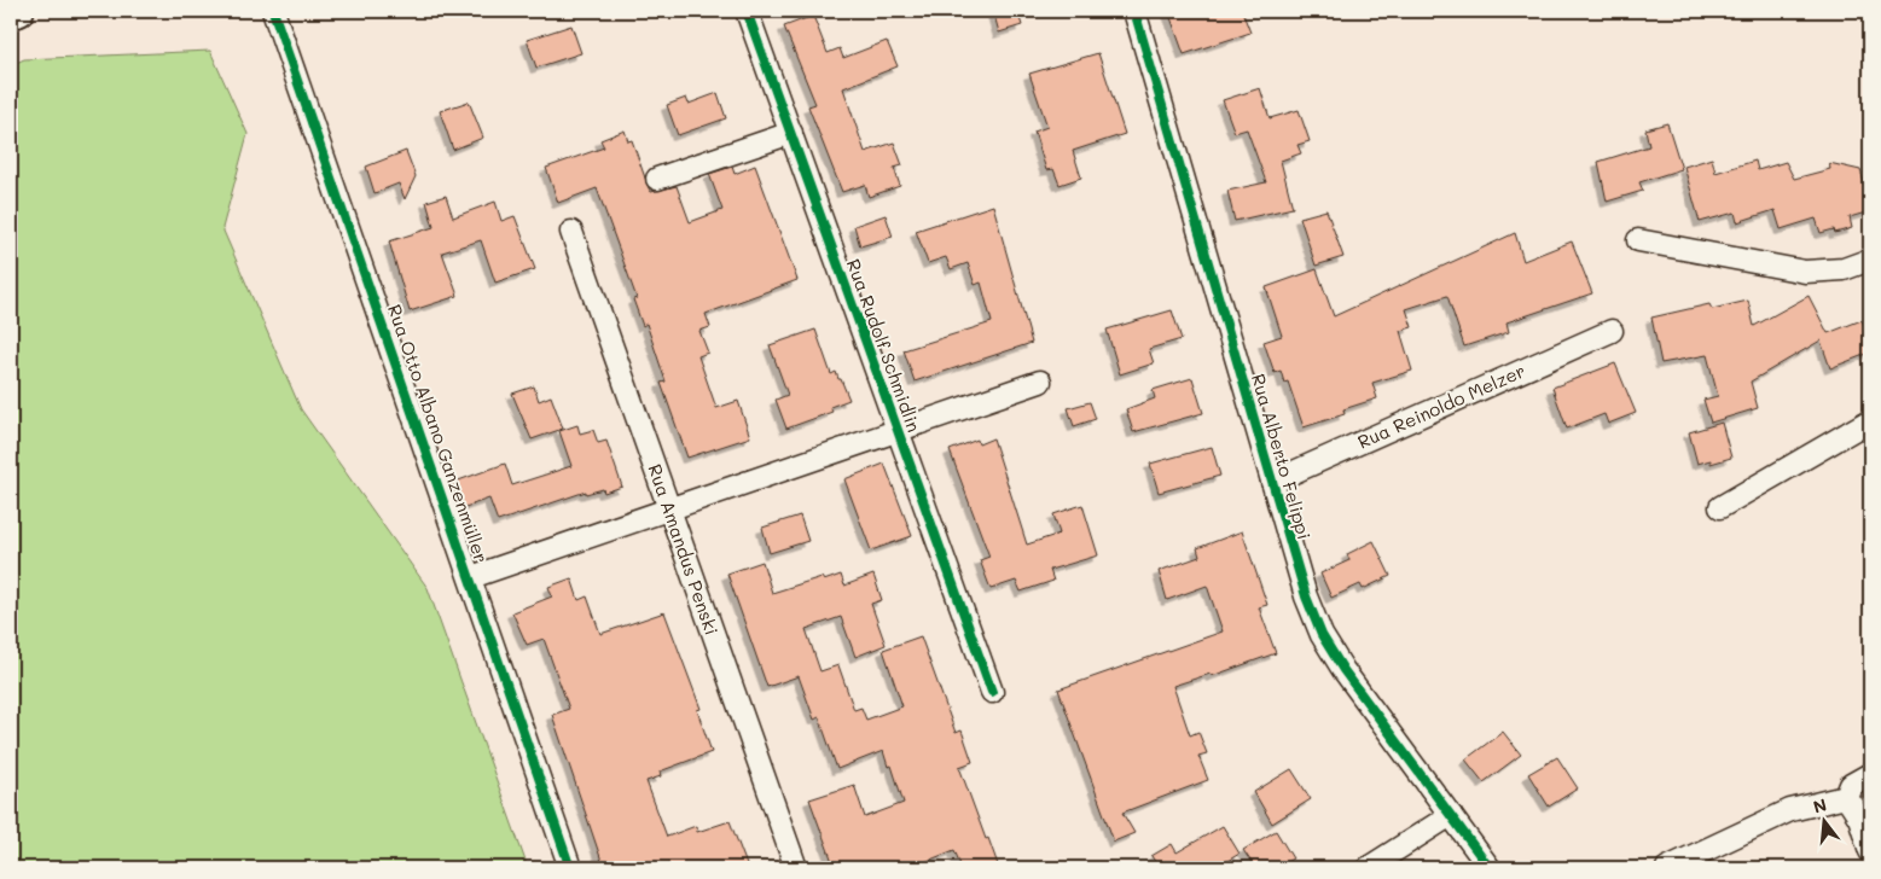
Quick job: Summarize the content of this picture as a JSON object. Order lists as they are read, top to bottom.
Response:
{
  "streets": {
    "street": [
      "Rua Rudolf Schmidlin",
      "Rua Reinoldo Melzer",
      "Rua Otto Albano Ganzenmüller",
      "Rua Alberto Felippi",
      "Rua Amandus Penski"
    ]
  },
  "crossings": [
    ["Rua Reinoldo Melzer", "Rua Alberto Felippi"]
  ],
  "north": "top"
}
